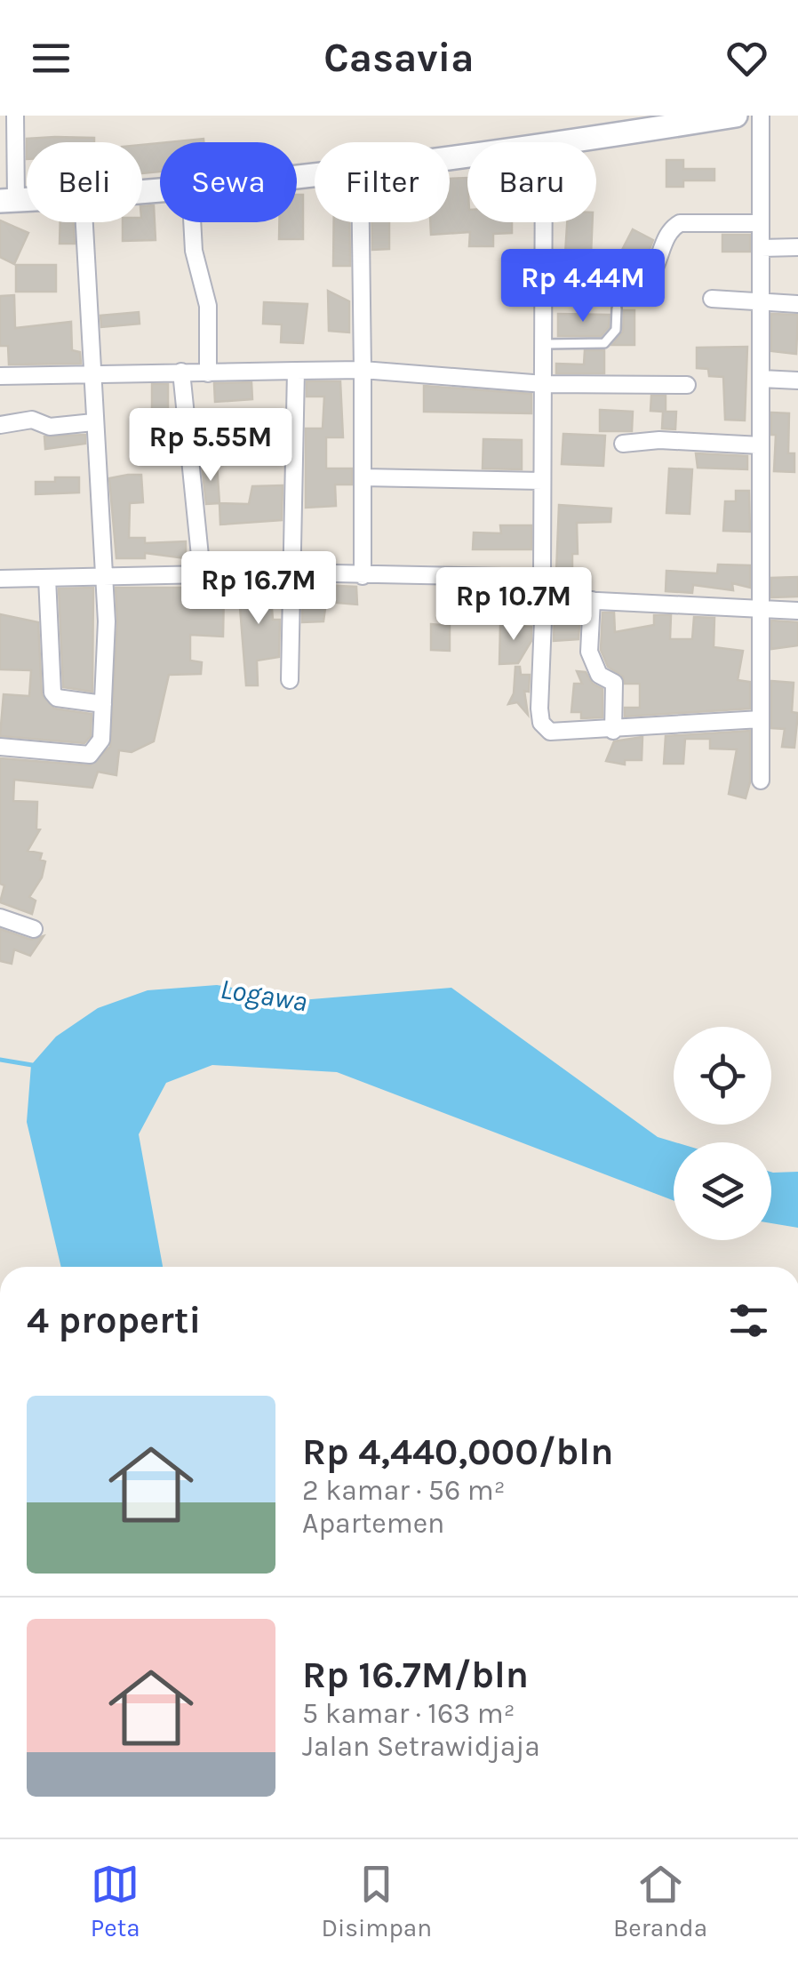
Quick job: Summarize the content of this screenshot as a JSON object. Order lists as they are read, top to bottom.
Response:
{
  "water": ["Logawa"],
  "page": {
    "header": "Casavia",
    "chip": [
      "Beli",
      "Sewa",
      "Filter",
      "Baru"
    ],
    "price": [
      "Rp 4.44M",
      "Rp 5.55M",
      "Rp 16.7M",
      "Rp 10.7M"
    ],
    "heading": "4 properti",
    "list": [
      {
        "name": "Rp 4,440,000/bln",
        "note": "2 kamar · 56 m² · Apartemen"
      },
      {
        "name": "Rp 16.7M/bln",
        "note": "5 kamar · 163 m² · Jalan Setrawidjaja"
      }
    ],
    "tabs": ["Peta", "Disimpan", "Beranda"]
  }
}
